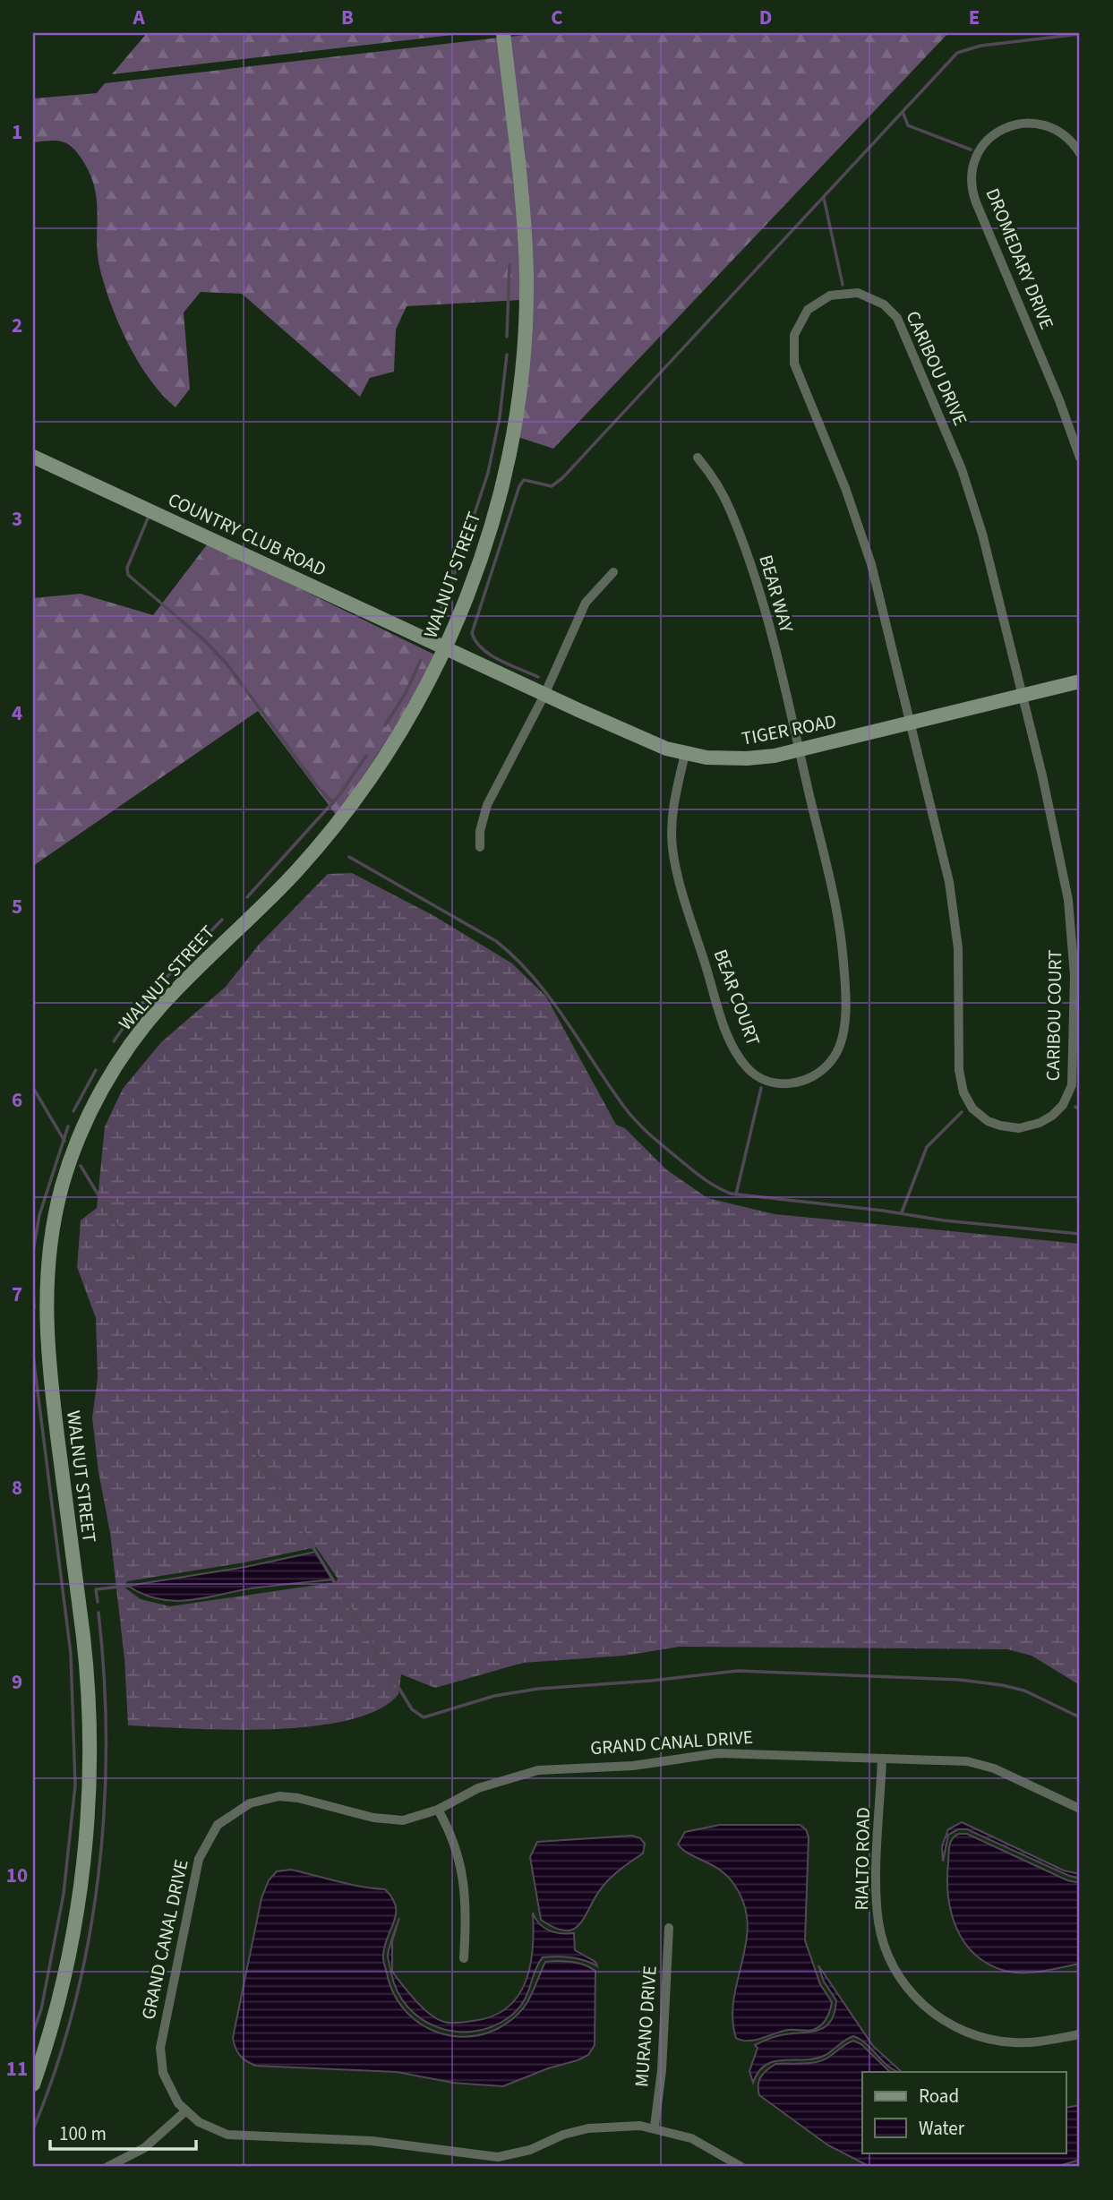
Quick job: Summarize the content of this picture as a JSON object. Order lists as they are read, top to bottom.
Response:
{
  "streets": {
    "street": [
      "DROMEDARY DRIVE",
      "CARIBOU DRIVE",
      "COUNTRY CLUB ROAD",
      "WALNUT STREET",
      "BEAR WAY",
      "TIGER ROAD",
      "BEAR COURT",
      "CARIBOU COURT",
      "GRAND CANAL DRIVE",
      "RIALTO ROAD",
      "MURANO DRIVE"
    ]
  },
  "crossings": [
    ["CARIBOU DRIVE", "TIGER ROAD"],
    ["CARIBOU DRIVE", "CARIBOU COURT"],
    ["COUNTRY CLUB ROAD", "WALNUT STREET"],
    ["COUNTRY CLUB ROAD", "TIGER ROAD"],
    ["WALNUT STREET", "TIGER ROAD"],
    ["BEAR WAY", "TIGER ROAD"],
    ["BEAR WAY", "BEAR COURT"],
    ["TIGER ROAD", "BEAR COURT"],
    ["TIGER ROAD", "CARIBOU COURT"],
    ["GRAND CANAL DRIVE", "RIALTO ROAD"],
    ["GRAND CANAL DRIVE", "MURANO DRIVE"]
  ],
  "legend": ["Road", "Water"],
  "scale_bar": "100 m",
  "grid": {
    "columns": [
      "A",
      "B",
      "C",
      "D",
      "E"
    ],
    "rows": [
      "1",
      "2",
      "3",
      "4",
      "5",
      "6",
      "7",
      "8",
      "9",
      "10",
      "11"
    ]
  }
}
